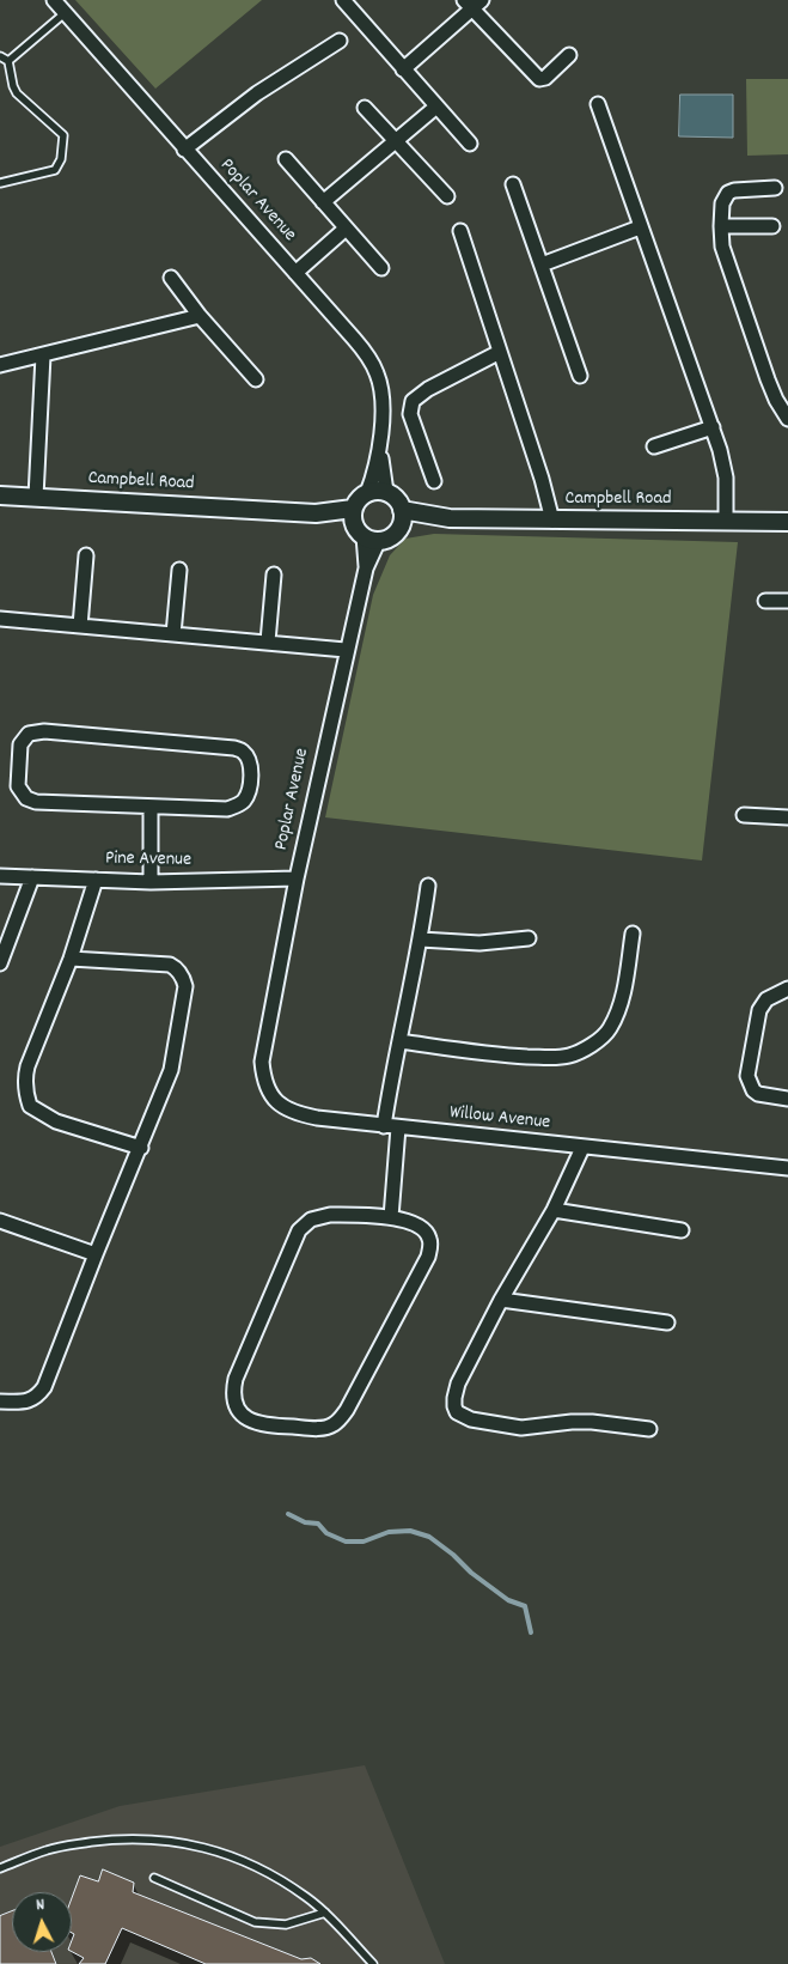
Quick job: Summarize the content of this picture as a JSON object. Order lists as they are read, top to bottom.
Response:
{
  "streets": {
    "street": [
      "Poplar Avenue",
      "Campbell Road",
      "Pine Avenue",
      "Willow Avenue"
    ]
  },
  "crossings": [
    ["Poplar Avenue", "Campbell Road"],
    ["Poplar Avenue", "Pine Avenue"],
    ["Poplar Avenue", "Willow Avenue"]
  ],
  "north": "top"
}
